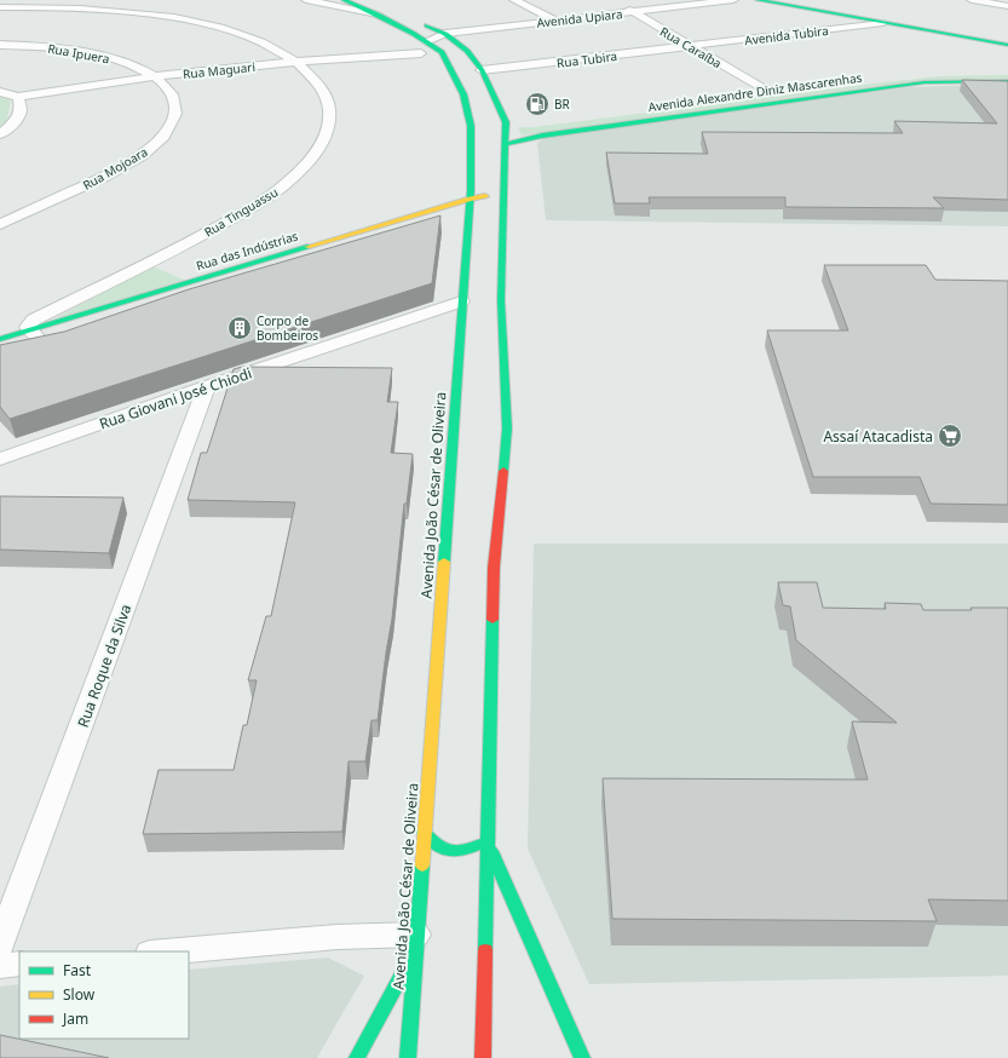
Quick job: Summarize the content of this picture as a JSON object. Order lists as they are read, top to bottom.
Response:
{
  "streets": {
    "main road": ["Avenida Alexandre Diniz Mascarenhas", "Rua das Indústrias", "Avenida João César de Oliveira"],
    "street": [
      "Avenida Upiara",
      "Avenida Tubira",
      "Rua Caraíba",
      "Rua Ipuera",
      "Rua Tubira",
      "Rua Maguari",
      "Rua Mojoara",
      "Rua Tinguassu",
      "Rua Giovani José Chiodi",
      "Rua Roque da Silva"
    ]
  },
  "crossings": [
    ["Avenida Upiara", "Rua Caraíba"],
    ["Avenida Upiara", "Avenida João César de Oliveira"],
    ["Avenida Tubira", "Rua Caraíba"],
    ["Avenida Tubira", "Rua Tubira"],
    ["Rua Caraíba", "Rua Tubira"],
    ["Rua Caraíba", "Avenida Alexandre Diniz Mascarenhas"],
    ["Rua Ipuera", "Rua Maguari"],
    ["Rua Ipuera", "Rua Mojoara"],
    ["Rua Maguari", "Rua Mojoara"],
    ["Rua Maguari", "Rua Tinguassu"],
    ["Rua Tinguassu", "Rua das Indústrias"],
    ["Rua das Indústrias", "Avenida João César de Oliveira"],
    ["Rua Giovani José Chiodi", "Avenida João César de Oliveira"],
    ["Rua Giovani José Chiodi", "Rua Roque da Silva"]
  ],
  "places": {
    "fuel station": ["BR"],
    "building": ["Corpo de Bombeiros"],
    "supermarket": ["Assaí Atacadista"]
  },
  "legend": ["Fast", "Slow", "Jam"]
}
